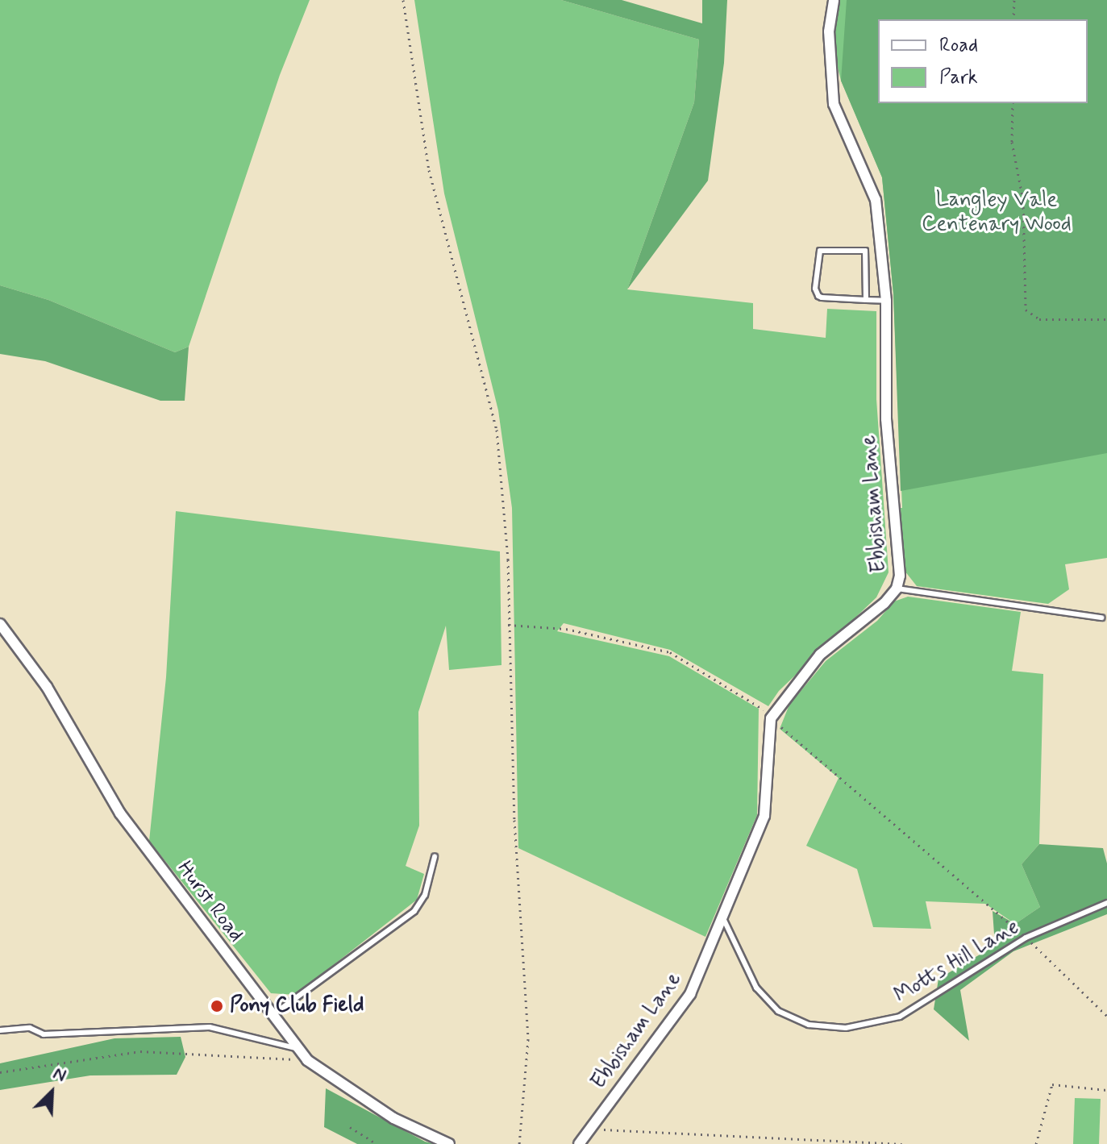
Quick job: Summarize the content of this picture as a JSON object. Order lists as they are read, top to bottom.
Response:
{
  "streets": {
    "street": ["Ebbisham Lane", "Hurst Road"],
    "lane": ["Motts Hill Lane"]
  },
  "crossings": [
    ["Ebbisham Lane", "Motts Hill Lane"]
  ],
  "parks": ["Langley Vale Centenary Wood"],
  "places": ["Pony Club Field"],
  "legend": ["Road", "Park"],
  "north": "top right"
}
